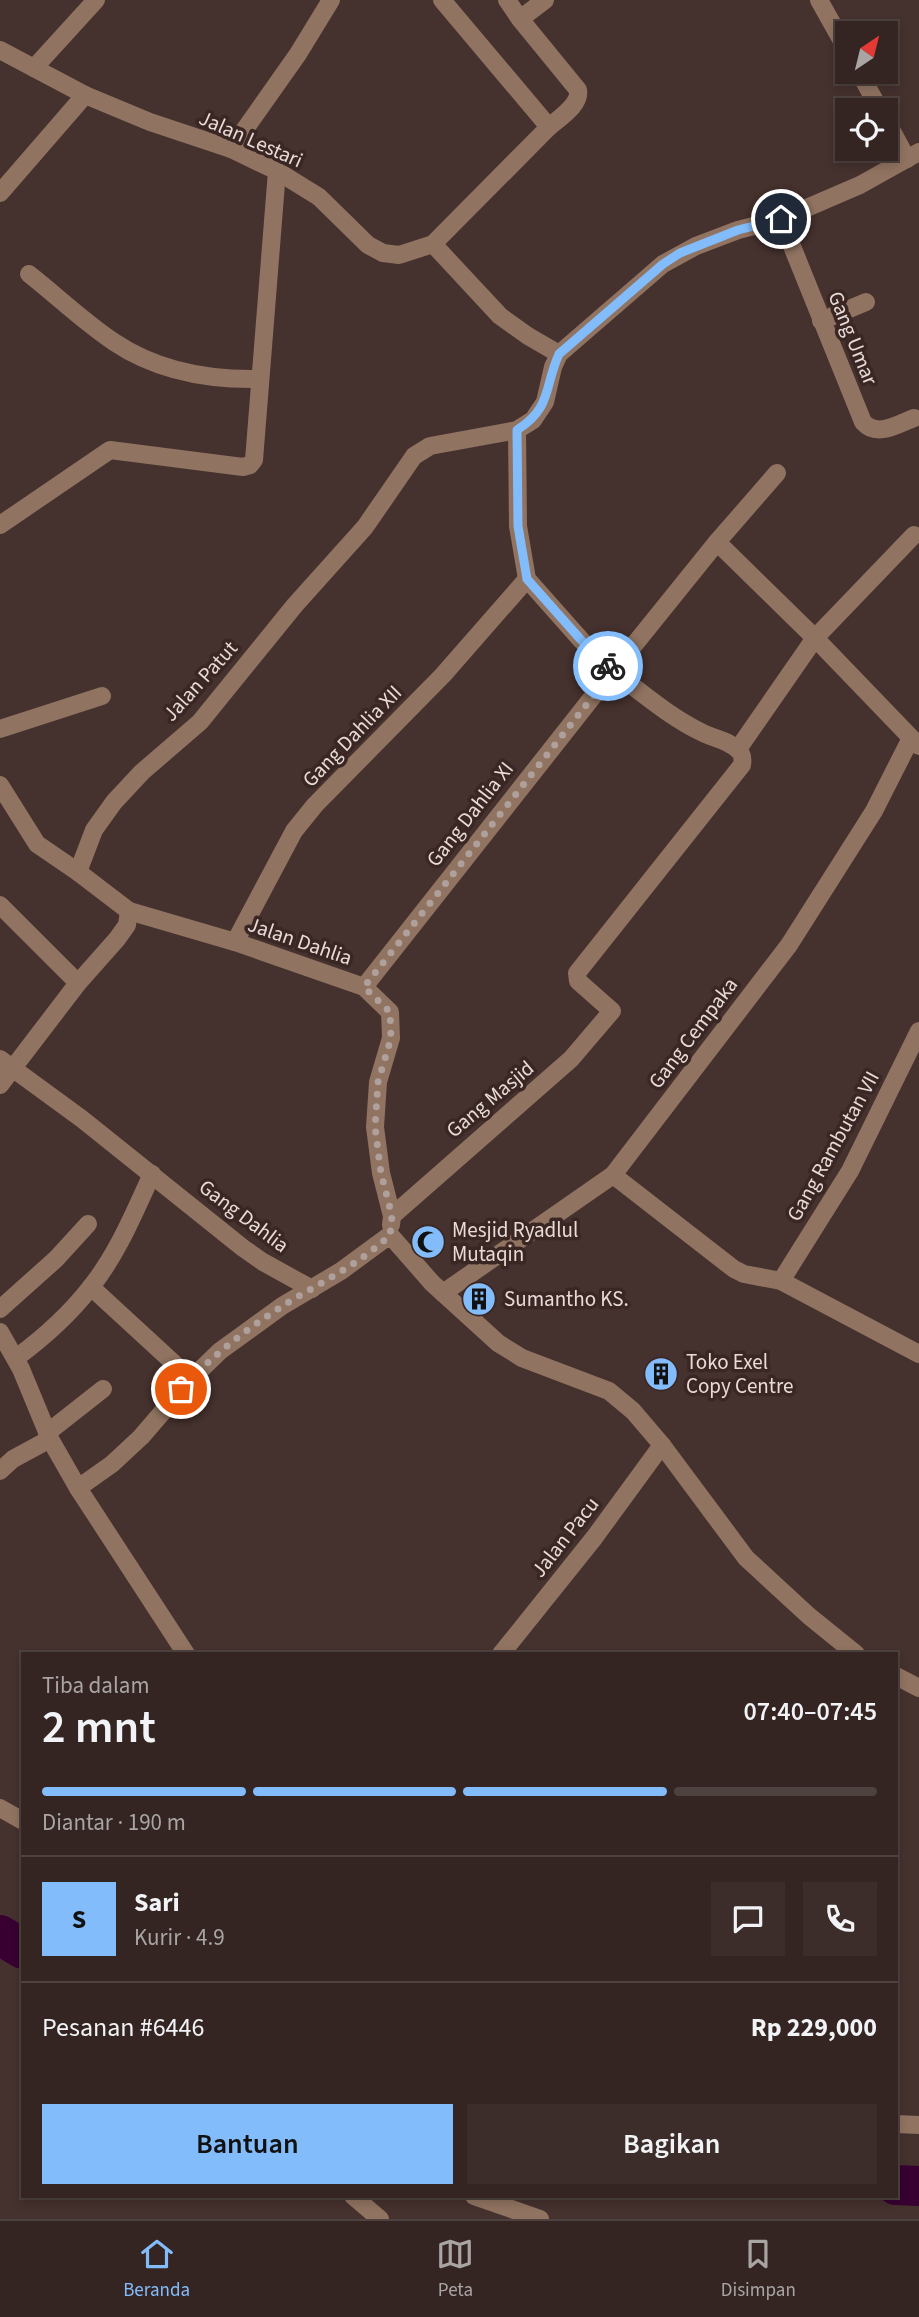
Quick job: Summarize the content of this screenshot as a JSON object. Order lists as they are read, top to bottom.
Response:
{
  "streets": {
    "street": [
      "Jalan Lestari",
      "Gang Umar",
      "Jalan Patut",
      "Gang Dahlia XII",
      "Gang Dahlia XI",
      "Jalan Dahlia",
      "Gang Cempaka",
      "Gang Masjid",
      "Gang Rambutan VII",
      "Gang Dahlia",
      "Jalan Pacu"
    ]
  },
  "crossings": [
    ["Gang Dahlia XII", "Jalan Dahlia"],
    ["Gang Dahlia XI", "Jalan Dahlia"],
    ["Jalan Dahlia", "Gang Masjid"]
  ],
  "places": {
    "mosque": ["Mesjid Ryadlul Mutaqin"],
    "building": ["Sumantho KS.", "Toko Exel Copy Centre"]
  },
  "north": "top right",
  "page": {
    "heading": ["2 mnt", "Tiba dalam", "07:40–07:45"],
    "panel": [
      "Sari",
      "Kurir · 4.9",
      "Pesanan #6446",
      "Rp 229,000"
    ],
    "bar": "Diantar · 190 m",
    "round": "S",
    "buttons": ["Bantuan", "Bagikan"],
    "tabs": ["Beranda", "Peta", "Disimpan"]
  }
}
